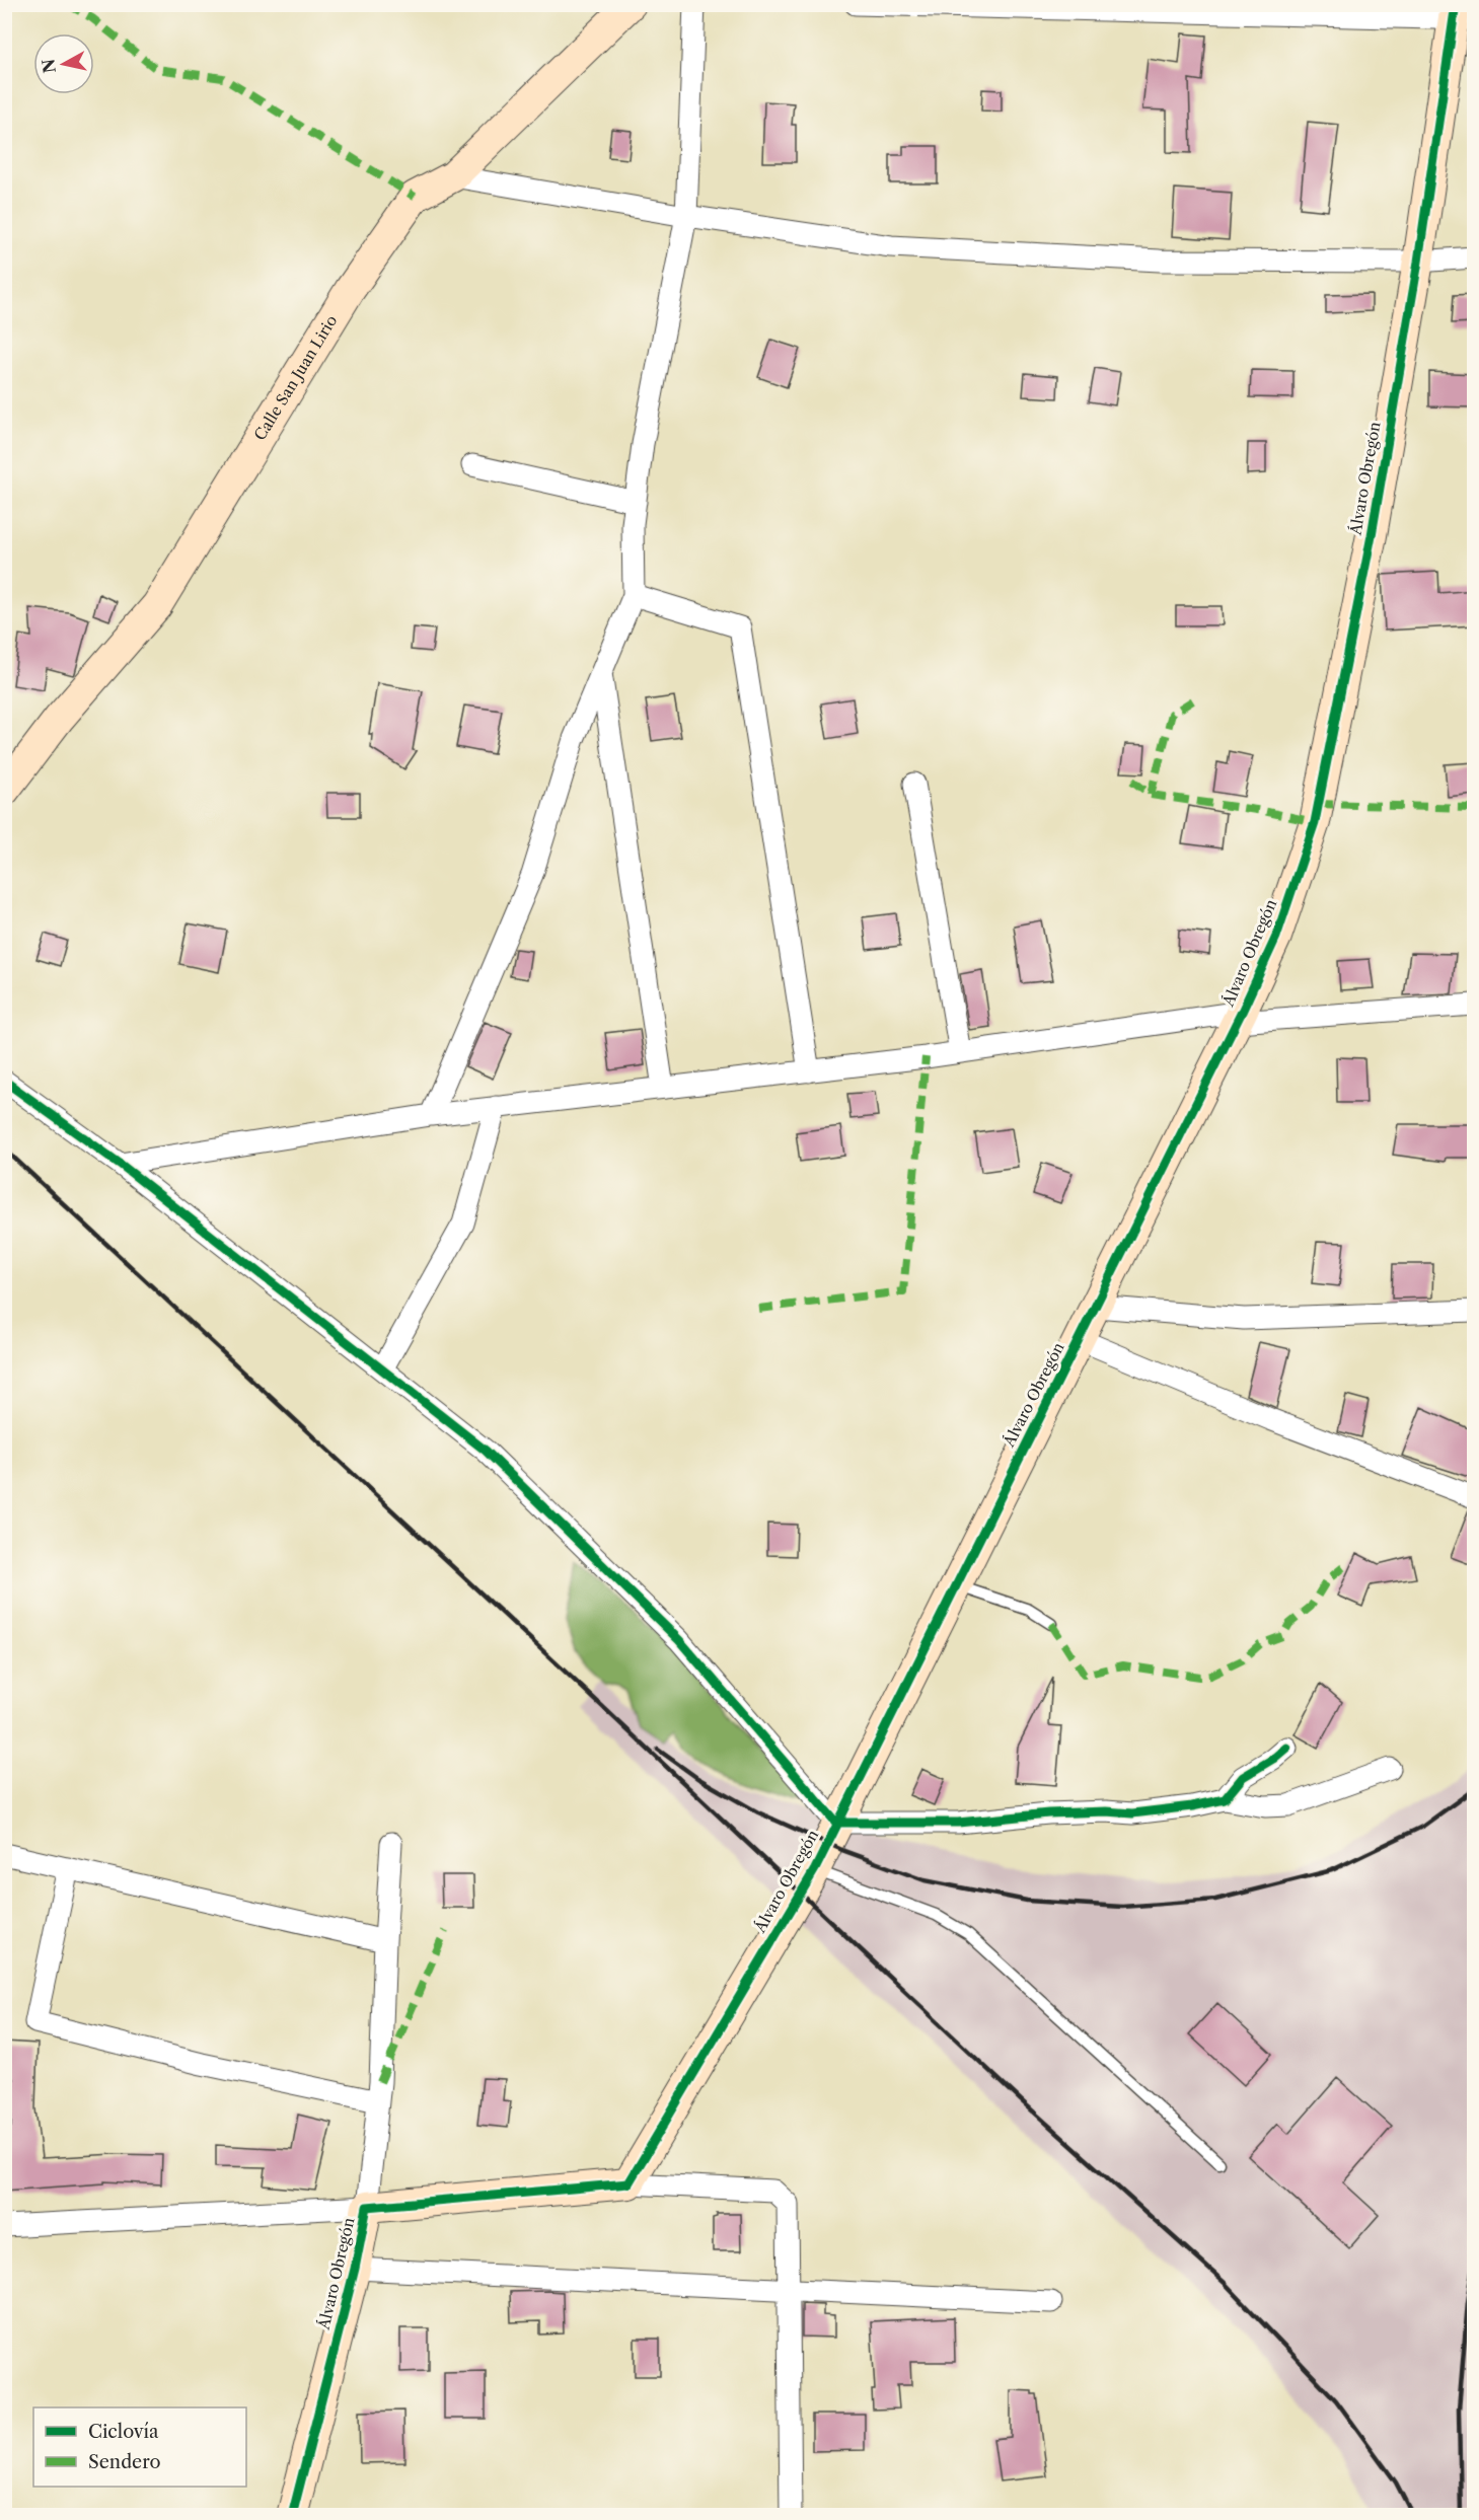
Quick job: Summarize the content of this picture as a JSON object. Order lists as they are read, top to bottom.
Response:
{
  "streets": {
    "street": ["Calle San Juan Lirio", "Álvaro Obregón"]
  },
  "legend": ["Ciclovía", "Sendero"],
  "north": "left"
}
